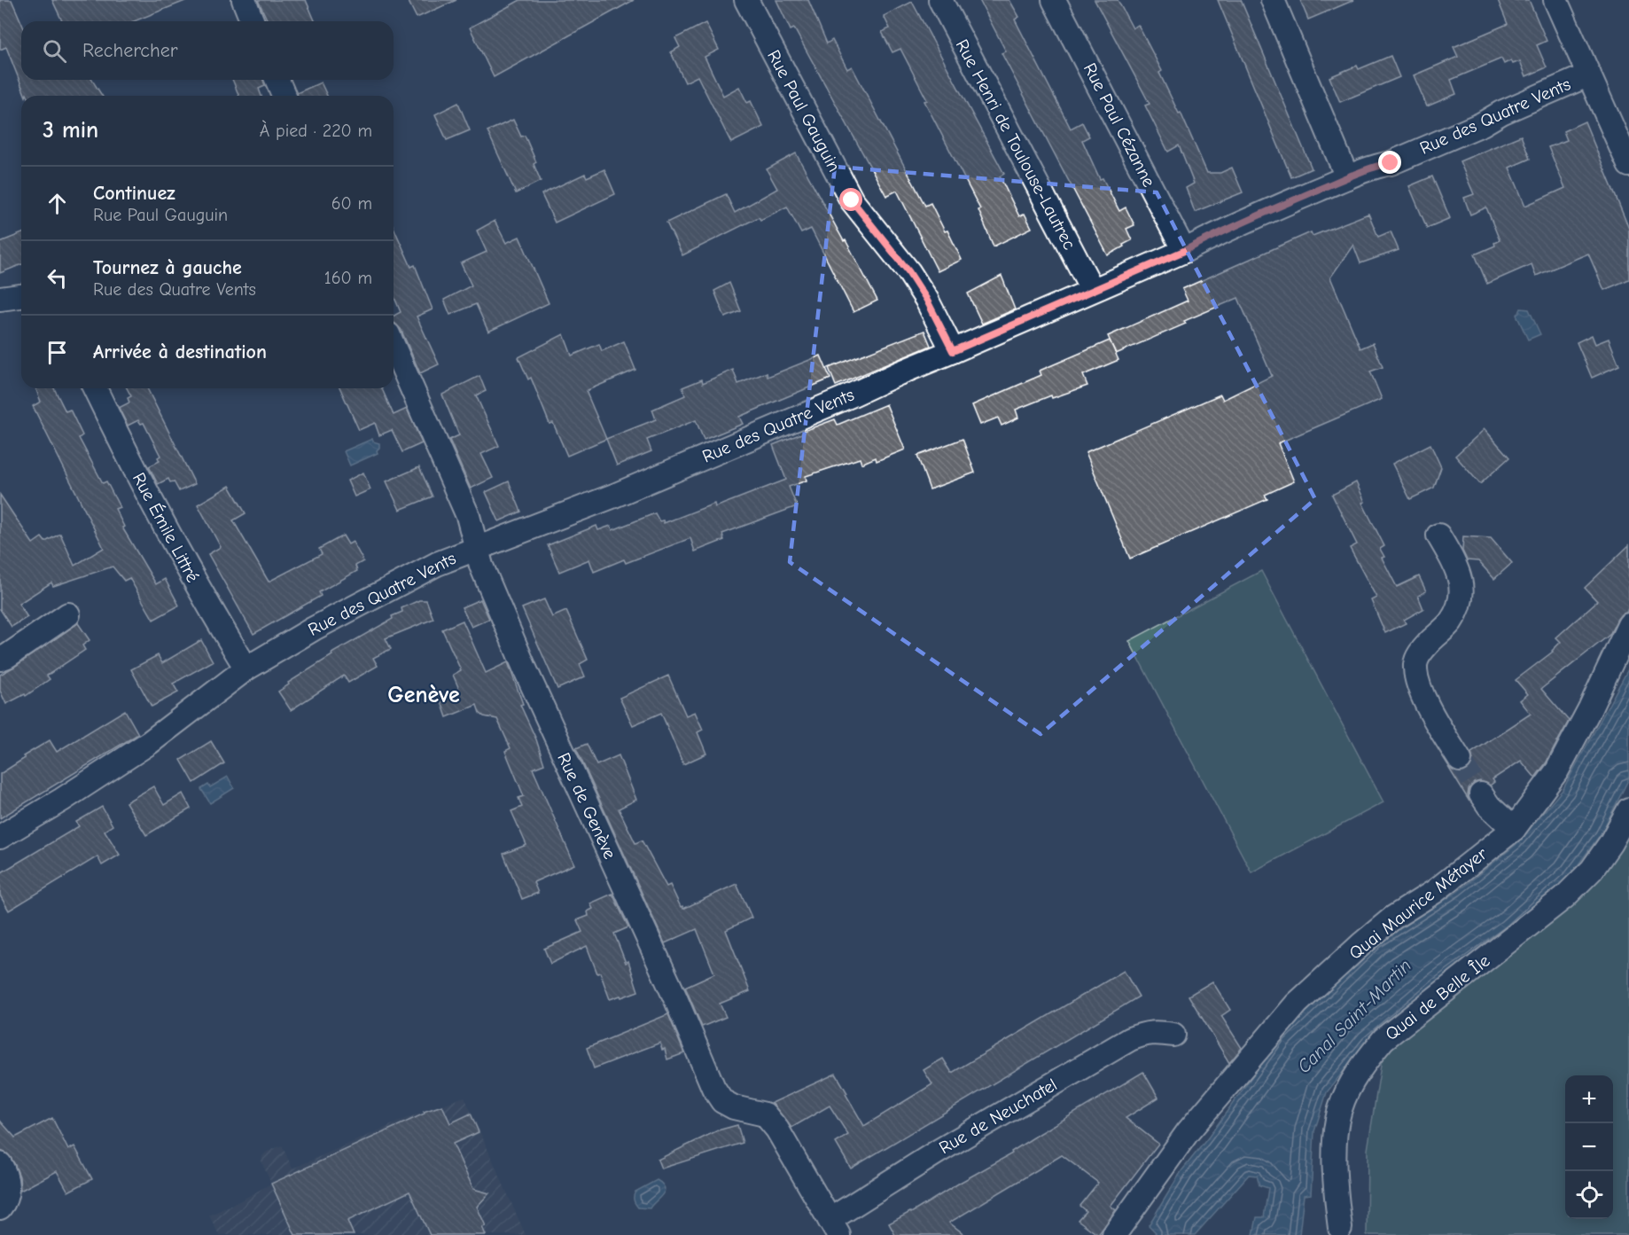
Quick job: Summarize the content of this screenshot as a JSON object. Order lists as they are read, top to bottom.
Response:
{
  "streets": {
    "street": [
      "Rue Paul Gauguin",
      "Rue des Quatre Vents",
      "Rue Paul Cézanne",
      "Rue Henri de Toulouse-Lautrec",
      "Rue Émile Littré",
      "Rue de Genève",
      "Quai Maurice Métayer",
      "Quai de Belle Île",
      "Rue de Neuchatel"
    ]
  },
  "crossings": [
    ["Rue Paul Gauguin", "Rue des Quatre Vents"],
    ["Rue des Quatre Vents", "Rue Paul Cézanne"],
    ["Rue des Quatre Vents", "Rue Henri de Toulouse-Lautrec"],
    ["Rue des Quatre Vents", "Rue Émile Littré"],
    ["Rue des Quatre Vents", "Rue de Genève"],
    ["Rue de Genève", "Rue de Neuchatel"]
  ],
  "districts": ["Genève"],
  "water": ["Canal Saint-Martin"],
  "page": {
    "search": "Rechercher",
    "heading": ["3 min", "À pied · 220 m"],
    "list": [
      ["Continuez", "Rue Paul Gauguin", "60 m"],
      ["Tournez à gauche", "Rue des Quatre Vents", "160 m"],
      "Arrivée à destination"
    ],
    "map_buttons": ["+", "−"]
  }
}
